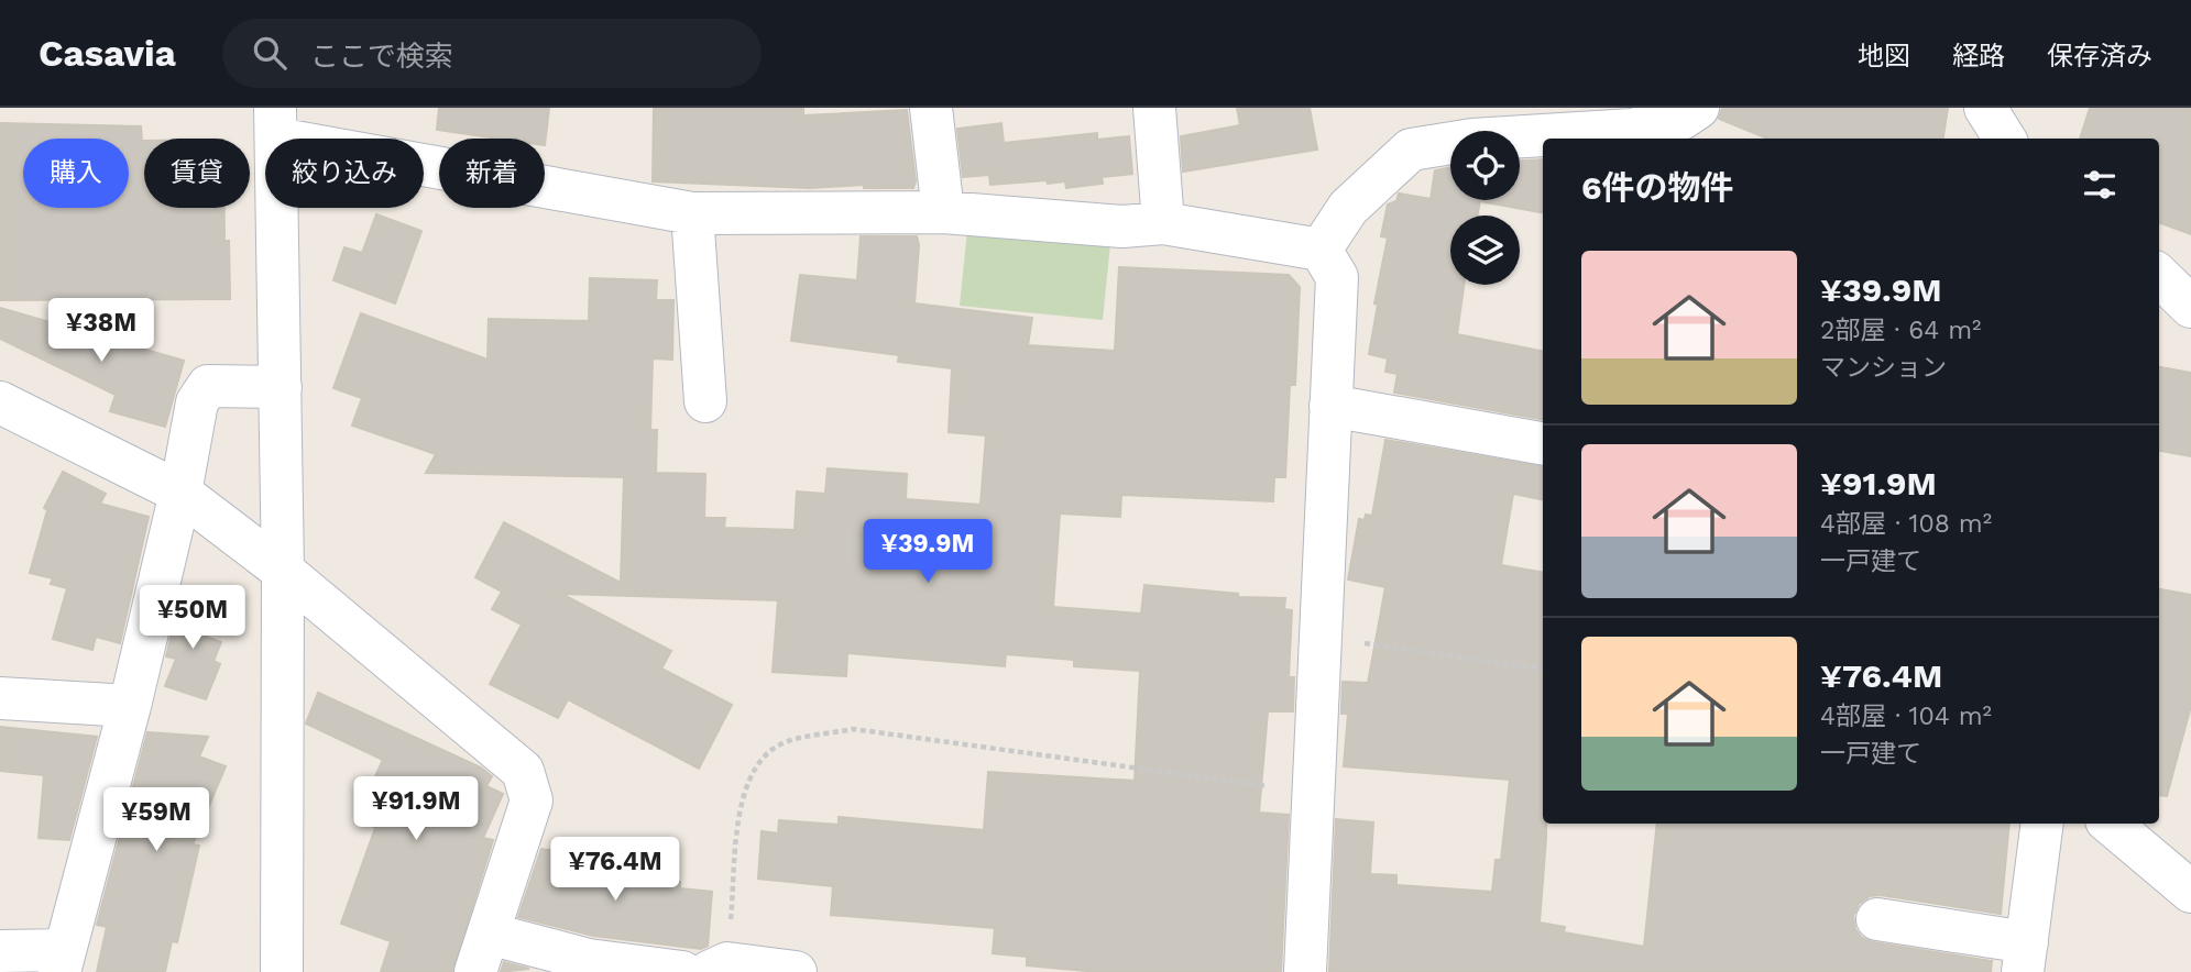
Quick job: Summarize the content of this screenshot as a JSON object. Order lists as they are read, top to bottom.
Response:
{
  "page": {
    "header": "Casavia",
    "search": "ここで検索",
    "nav": ["地図", "経路", "保存済み"],
    "chip": [
      "購入",
      "賃貸",
      "絞り込み",
      "新着"
    ],
    "heading": "6件の物件",
    "list": [
      {
        "name": "¥39.9M",
        "note": "2部屋 · 64 m² · マンション"
      },
      {
        "name": "¥91.9M",
        "note": "4部屋 · 108 m² · 一戸建て"
      },
      {
        "name": "¥76.4M",
        "note": "4部屋 · 104 m² · 一戸建て"
      }
    ],
    "price": [
      "¥38M",
      "¥39.9M",
      "¥50M",
      "¥91.9M",
      "¥59M",
      "¥76.4M"
    ]
  }
}
